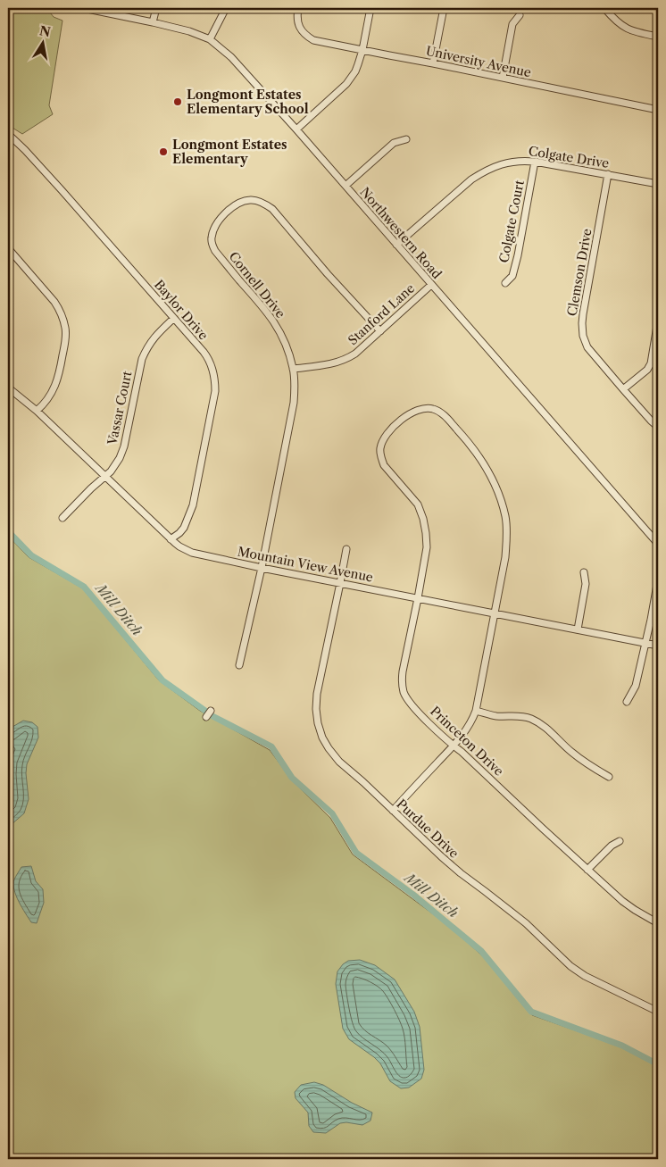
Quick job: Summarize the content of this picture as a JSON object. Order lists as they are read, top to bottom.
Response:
{
  "streets": {
    "street": [
      "University Avenue",
      "Colgate Drive",
      "Colgate Court",
      "Northwestern Road",
      "Clemson Drive",
      "Cornell Drive",
      "Baylor Drive",
      "Stanford Lane",
      "Vassar Court",
      "Mountain View Avenue",
      "Princeton Drive",
      "Purdue Drive"
    ]
  },
  "crossings": [
    ["Colgate Drive", "Colgate Court"],
    ["Colgate Drive", "Northwestern Road"],
    ["Colgate Drive", "Clemson Drive"],
    ["Northwestern Road", "Stanford Lane"],
    ["Cornell Drive", "Stanford Lane"],
    ["Cornell Drive", "Mountain View Avenue"],
    ["Baylor Drive", "Vassar Court"],
    ["Baylor Drive", "Mountain View Avenue"],
    ["Vassar Court", "Mountain View Avenue"],
    ["Mountain View Avenue", "Princeton Drive"],
    ["Mountain View Avenue", "Purdue Drive"],
    ["Princeton Drive", "Purdue Drive"]
  ],
  "water": ["Mill Ditch"],
  "places": ["Longmont Estates Elementary School", "Longmont Estates Elementary"],
  "north": "top"
}
